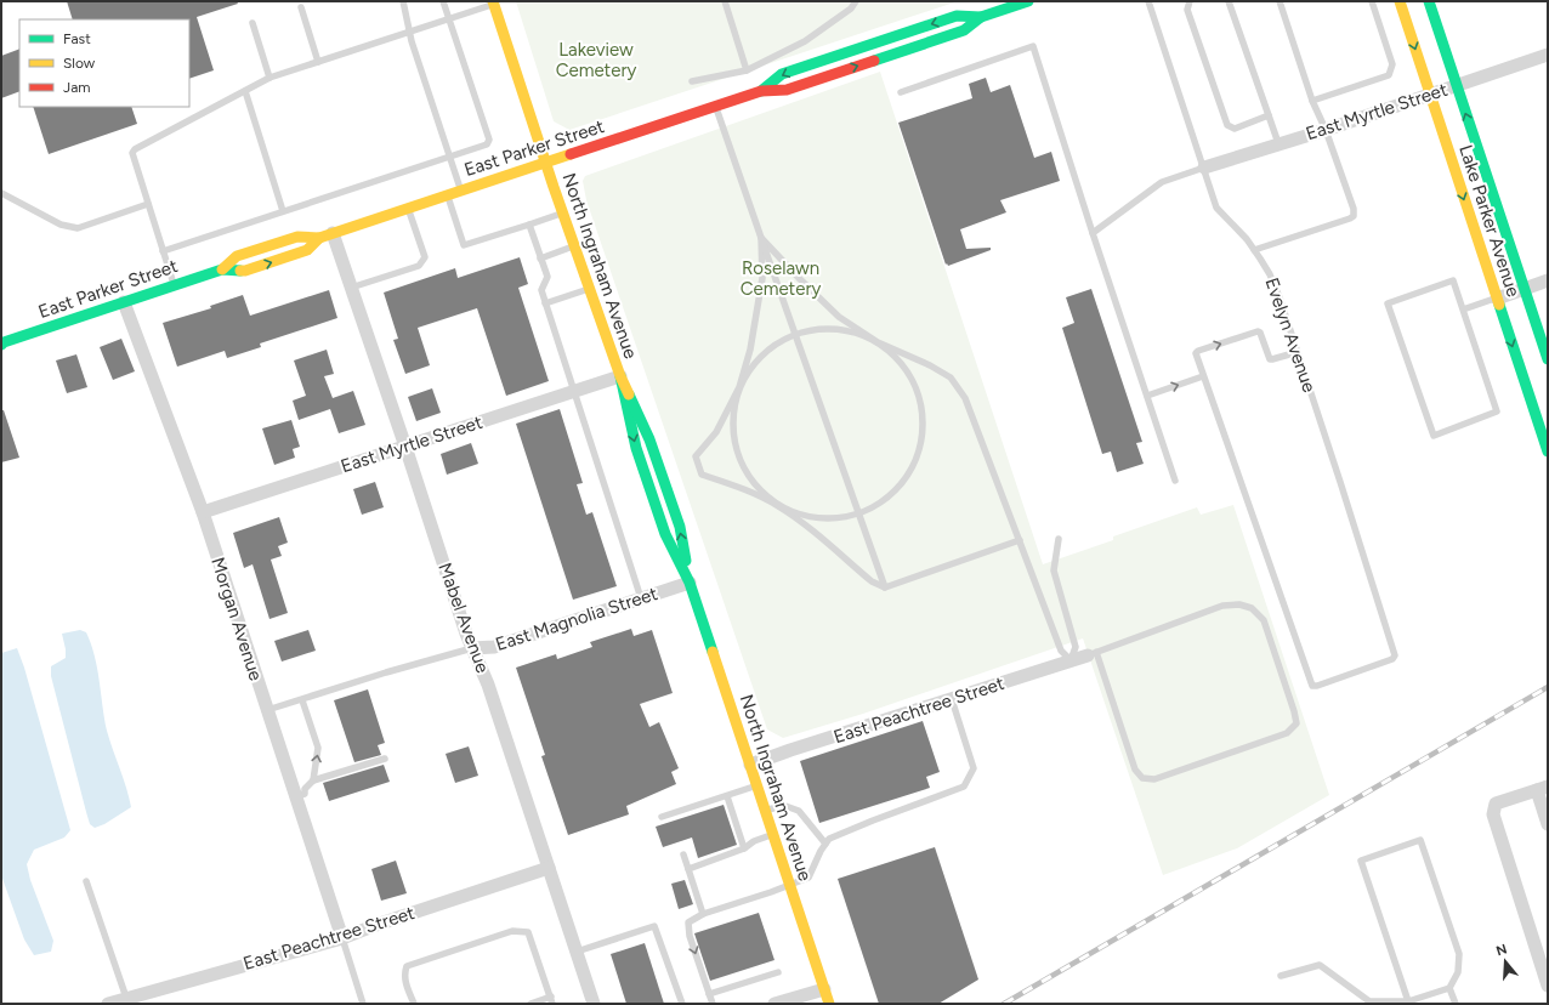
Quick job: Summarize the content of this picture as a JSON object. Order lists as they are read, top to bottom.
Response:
{
  "streets": {
    "street": [
      "East Myrtle Street",
      "East Parker Street",
      "Lake Parker Avenue",
      "North Ingraham Avenue",
      "Mabel Avenue",
      "Morgan Avenue",
      "East Magnolia Street",
      "East Peachtree Street"
    ],
    "lane": ["Evelyn Avenue"]
  },
  "crossings": [
    ["East Myrtle Street", "Lake Parker Avenue"],
    ["East Myrtle Street", "North Ingraham Avenue"],
    ["East Myrtle Street", "Evelyn Avenue"],
    ["East Myrtle Street", "Mabel Avenue"],
    ["East Myrtle Street", "Morgan Avenue"],
    ["East Parker Street", "North Ingraham Avenue"],
    ["East Parker Street", "Mabel Avenue"],
    ["East Parker Street", "Morgan Avenue"],
    ["North Ingraham Avenue", "East Magnolia Street"],
    ["North Ingraham Avenue", "East Peachtree Street"],
    ["Mabel Avenue", "East Magnolia Street"],
    ["Mabel Avenue", "East Peachtree Street"],
    ["Morgan Avenue", "East Magnolia Street"],
    ["Morgan Avenue", "East Peachtree Street"]
  ],
  "parks": ["Lakeview Cemetery", "Roselawn Cemetery"],
  "legend": ["Fast", "Slow", "Jam"],
  "north": "top"
}
